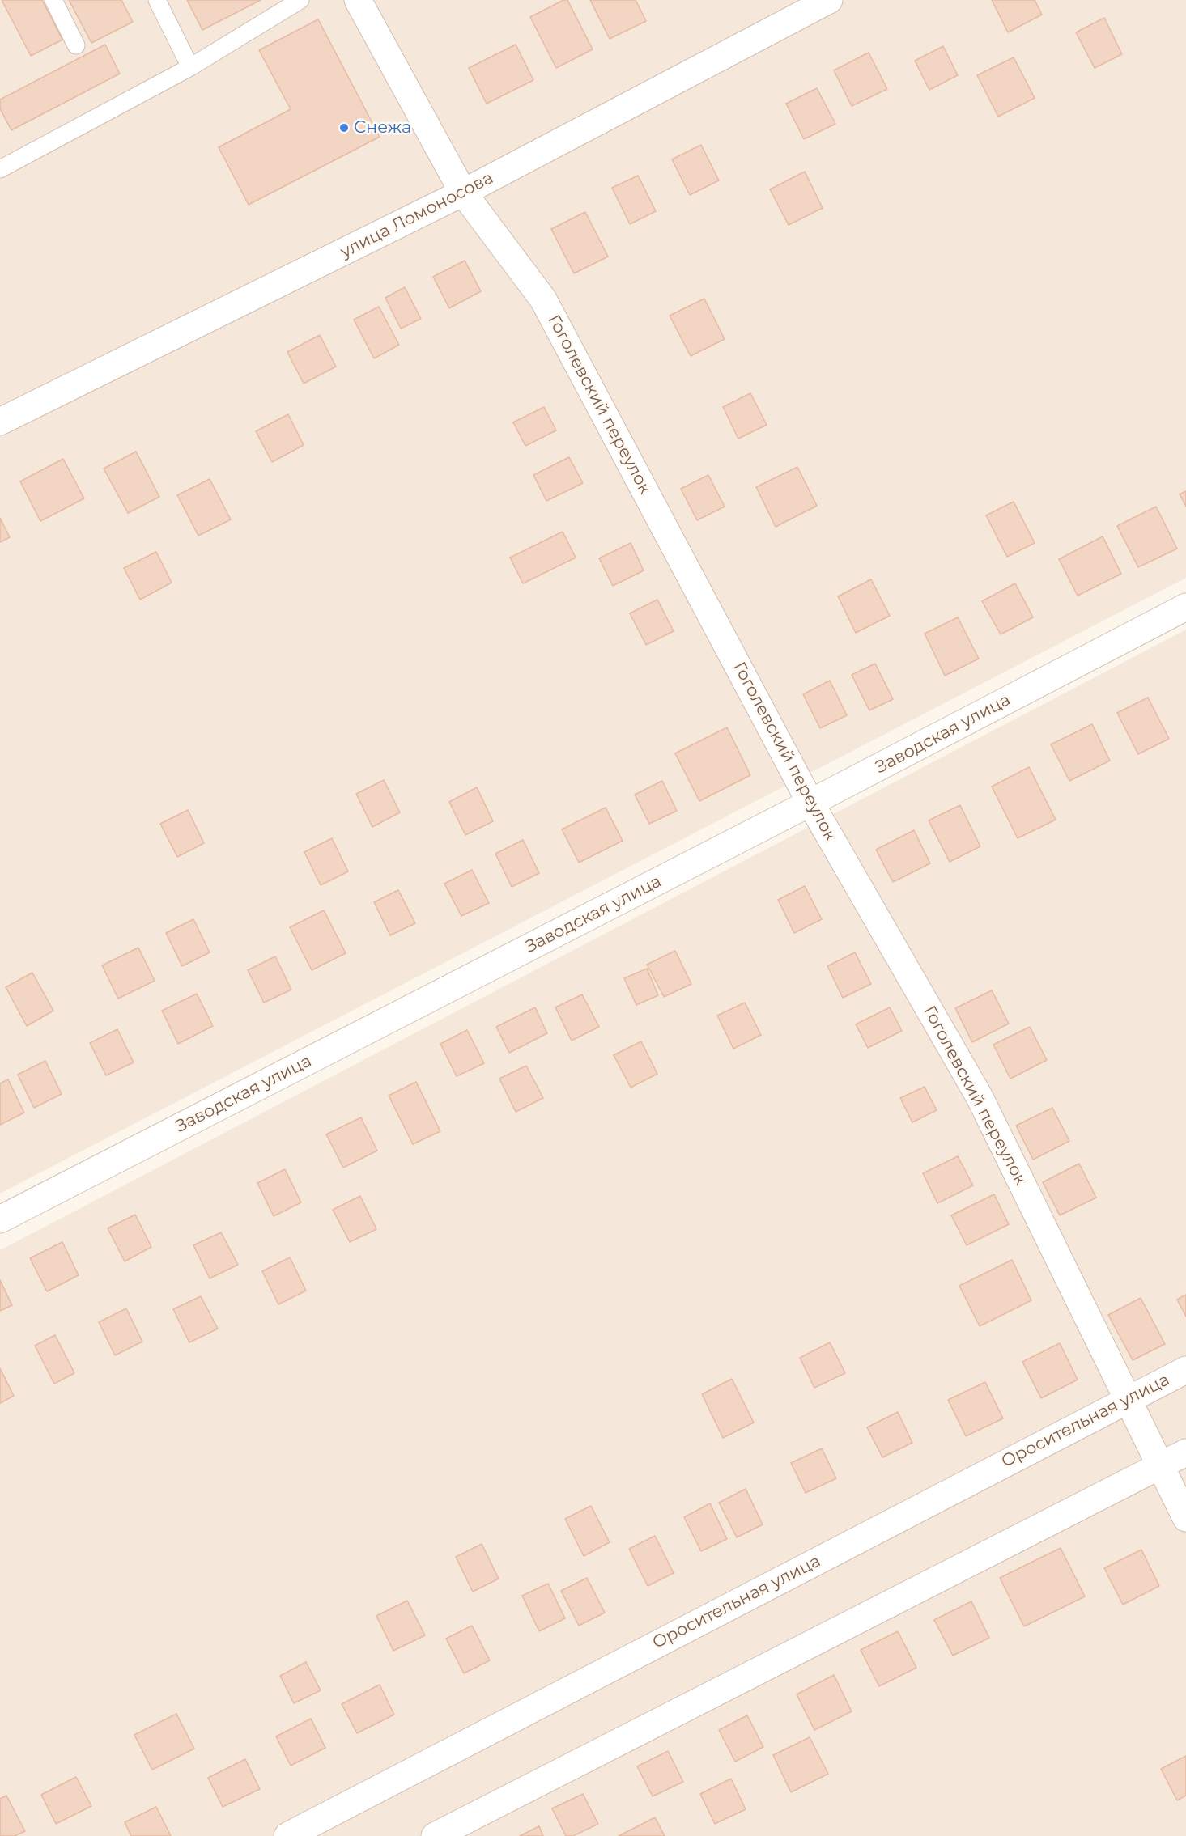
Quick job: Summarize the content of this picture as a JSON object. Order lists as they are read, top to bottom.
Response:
{
  "streets": {
    "street": [
      "улица Ломоносова",
      "Гоголевский переулок",
      "Заводская улица",
      "Оросительная улица"
    ]
  },
  "crossings": [
    ["улица Ломоносова", "Гоголевский переулок"],
    ["Гоголевский переулок", "Заводская улица"],
    ["Гоголевский переулок", "Оросительная улица"]
  ],
  "places": ["Снежа"]
}
